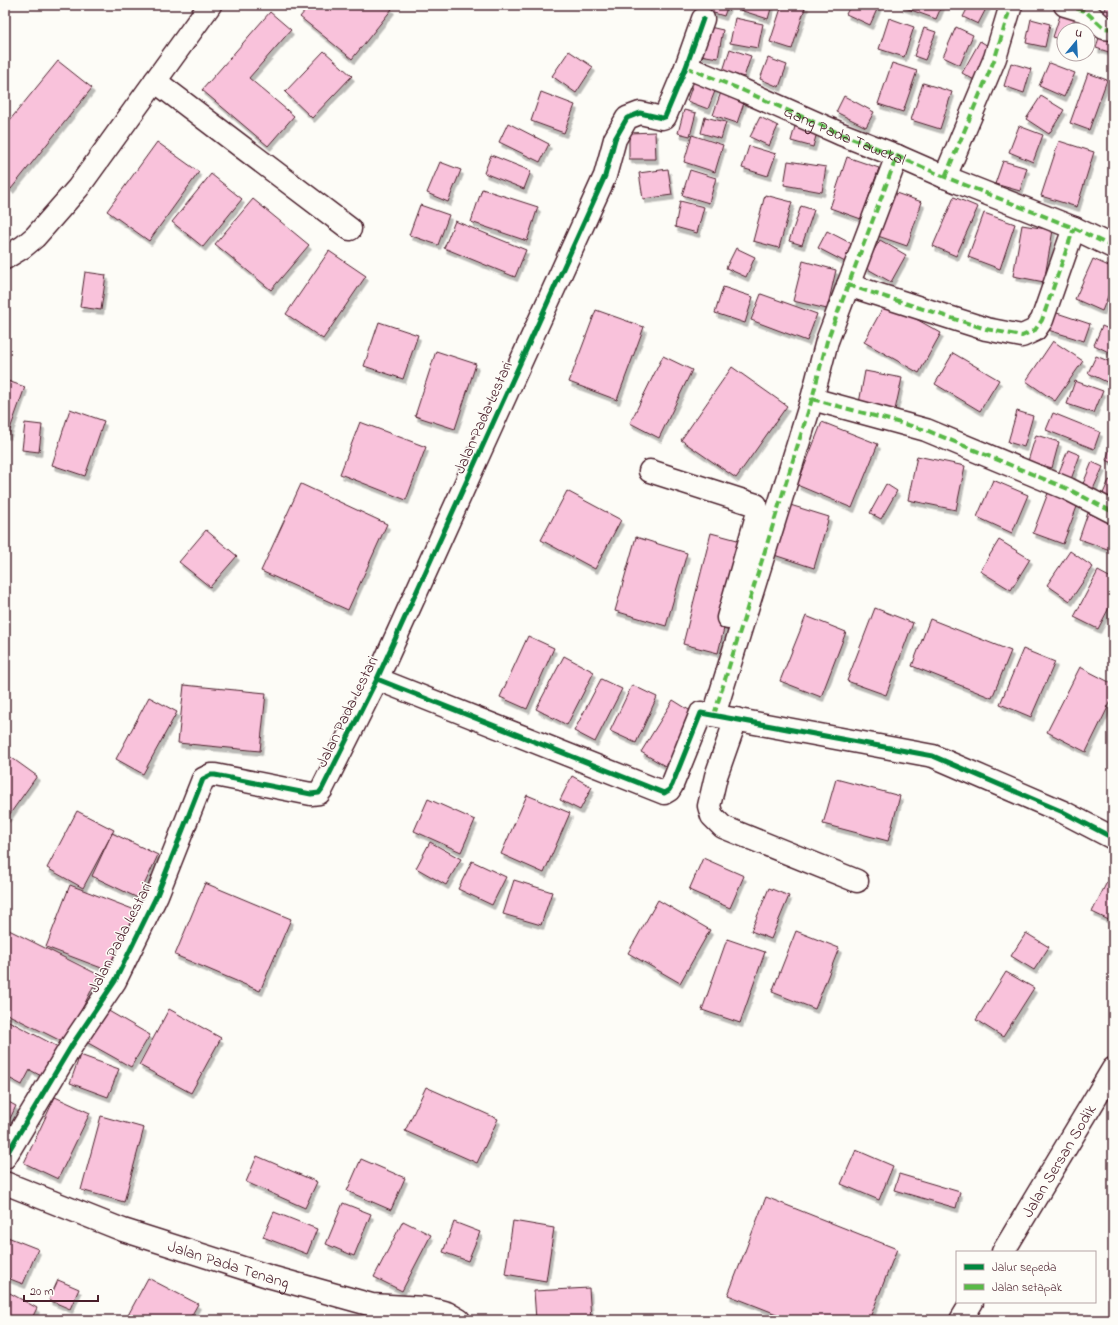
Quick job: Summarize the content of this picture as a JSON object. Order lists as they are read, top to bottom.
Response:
{
  "streets": {
    "street": [
      "Gang Pada Tawekal",
      "Jalan Pada Lestari",
      "Jalan Sersan Sodik",
      "Jalan Pada Tenang"
    ]
  },
  "crossings": [
    ["Gang Pada Tawekal", "Jalan Pada Lestari"]
  ],
  "legend": ["Jalur sepeda", "Jalan setapak"],
  "scale_bar": "20 m",
  "north": "top"
}
